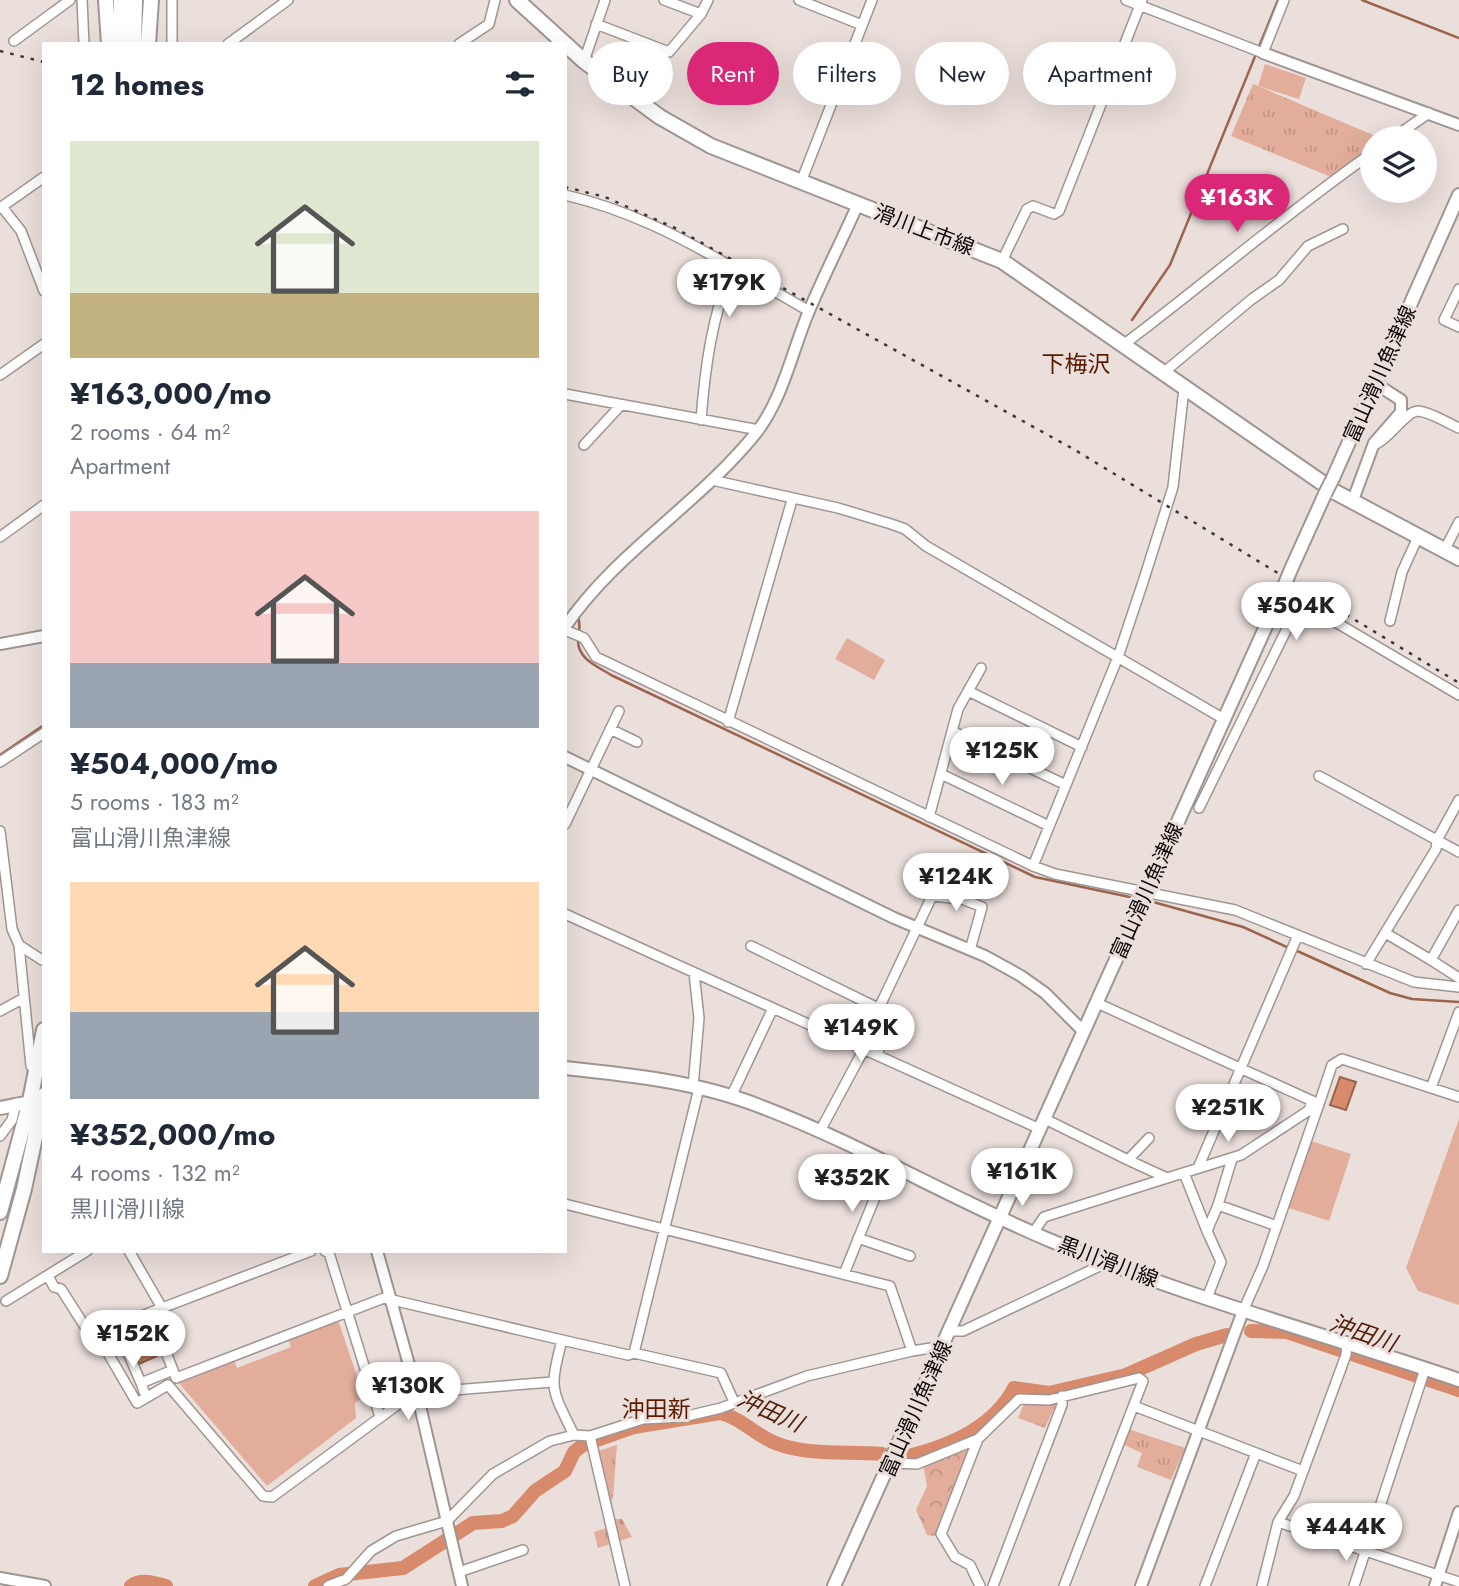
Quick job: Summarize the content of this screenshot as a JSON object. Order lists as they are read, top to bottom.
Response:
{
  "streets": {
    "main road": ["滑川上市線", "富山滑川魚津線", "黒川滑川線"]
  },
  "crossings": [
    ["富山滑川魚津線", "黒川滑川線"]
  ],
  "districts": ["下梅沢", "沖田新"],
  "water": ["沖田川"],
  "page": {
    "chip": [
      "Buy",
      "Rent",
      "Filters",
      "New",
      "Apartment"
    ],
    "heading": "12 homes",
    "list": [
      {
        "name": "¥163,000/mo",
        "note": "2 rooms · 64 m² · Apartment"
      },
      {
        "name": "¥504,000/mo",
        "note": "5 rooms · 183 m² · 富山滑川魚津線"
      },
      {
        "name": "¥352,000/mo",
        "note": "4 rooms · 132 m² · 黒川滑川線"
      }
    ],
    "price": [
      "¥163K",
      "¥179K",
      "¥504K",
      "¥125K",
      "¥124K",
      "¥149K",
      "¥251K",
      "¥161K",
      "¥352K",
      "¥152K",
      "¥130K",
      "¥444K"
    ]
  }
}
